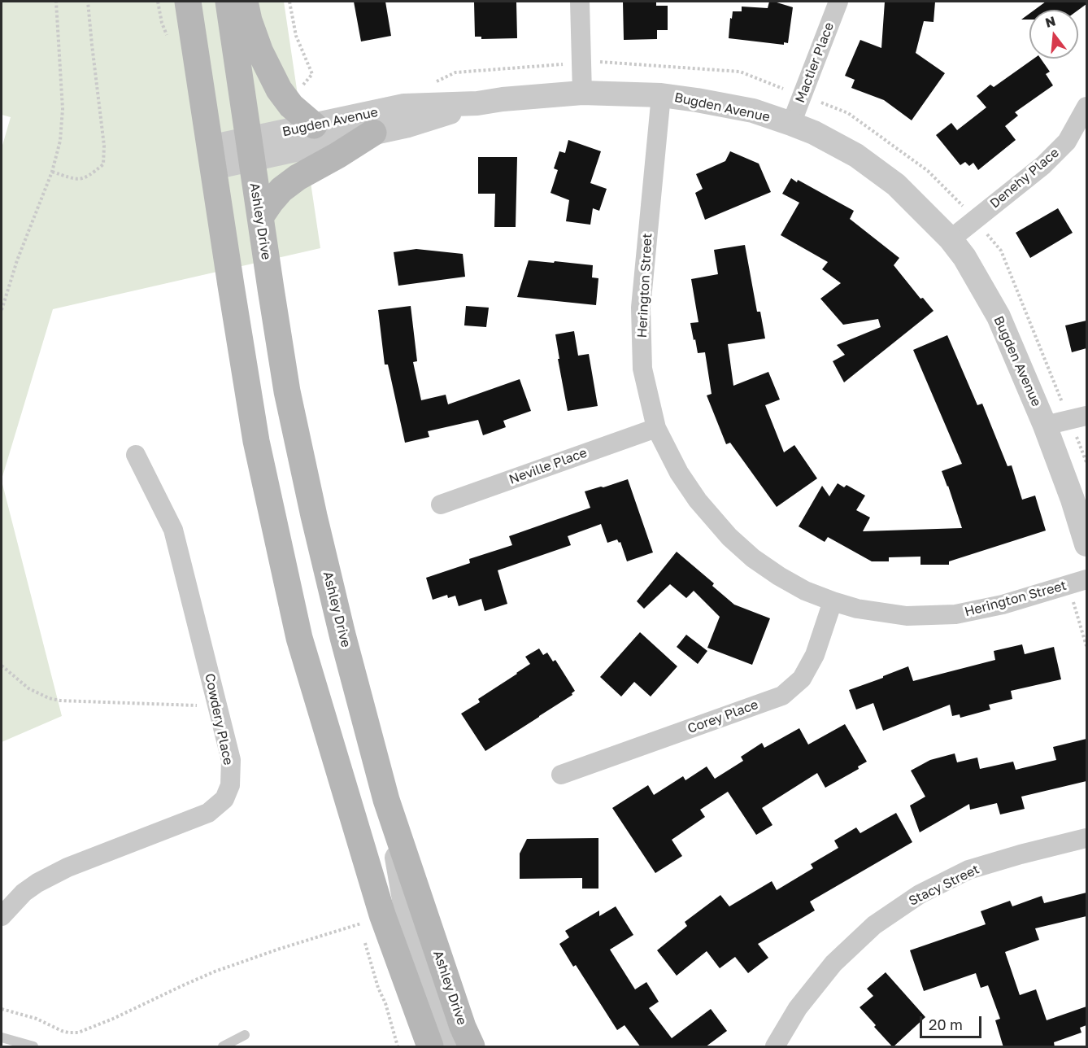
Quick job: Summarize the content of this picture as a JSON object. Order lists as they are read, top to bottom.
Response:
{
  "streets": {
    "main road": ["Ashley Drive"],
    "street": [
      "Mactier Place",
      "Bugden Avenue",
      "Denehy Place",
      "Herington Street",
      "Neville Place",
      "Corey Place",
      "Cowdery Place",
      "Stacy Street"
    ]
  },
  "crossings": [
    ["Mactier Place", "Bugden Avenue"],
    ["Bugden Avenue", "Denehy Place"],
    ["Bugden Avenue", "Ashley Drive"],
    ["Bugden Avenue", "Herington Street"],
    ["Herington Street", "Neville Place"],
    ["Herington Street", "Corey Place"]
  ],
  "scale_bar": "20 m",
  "north": "top"
}
